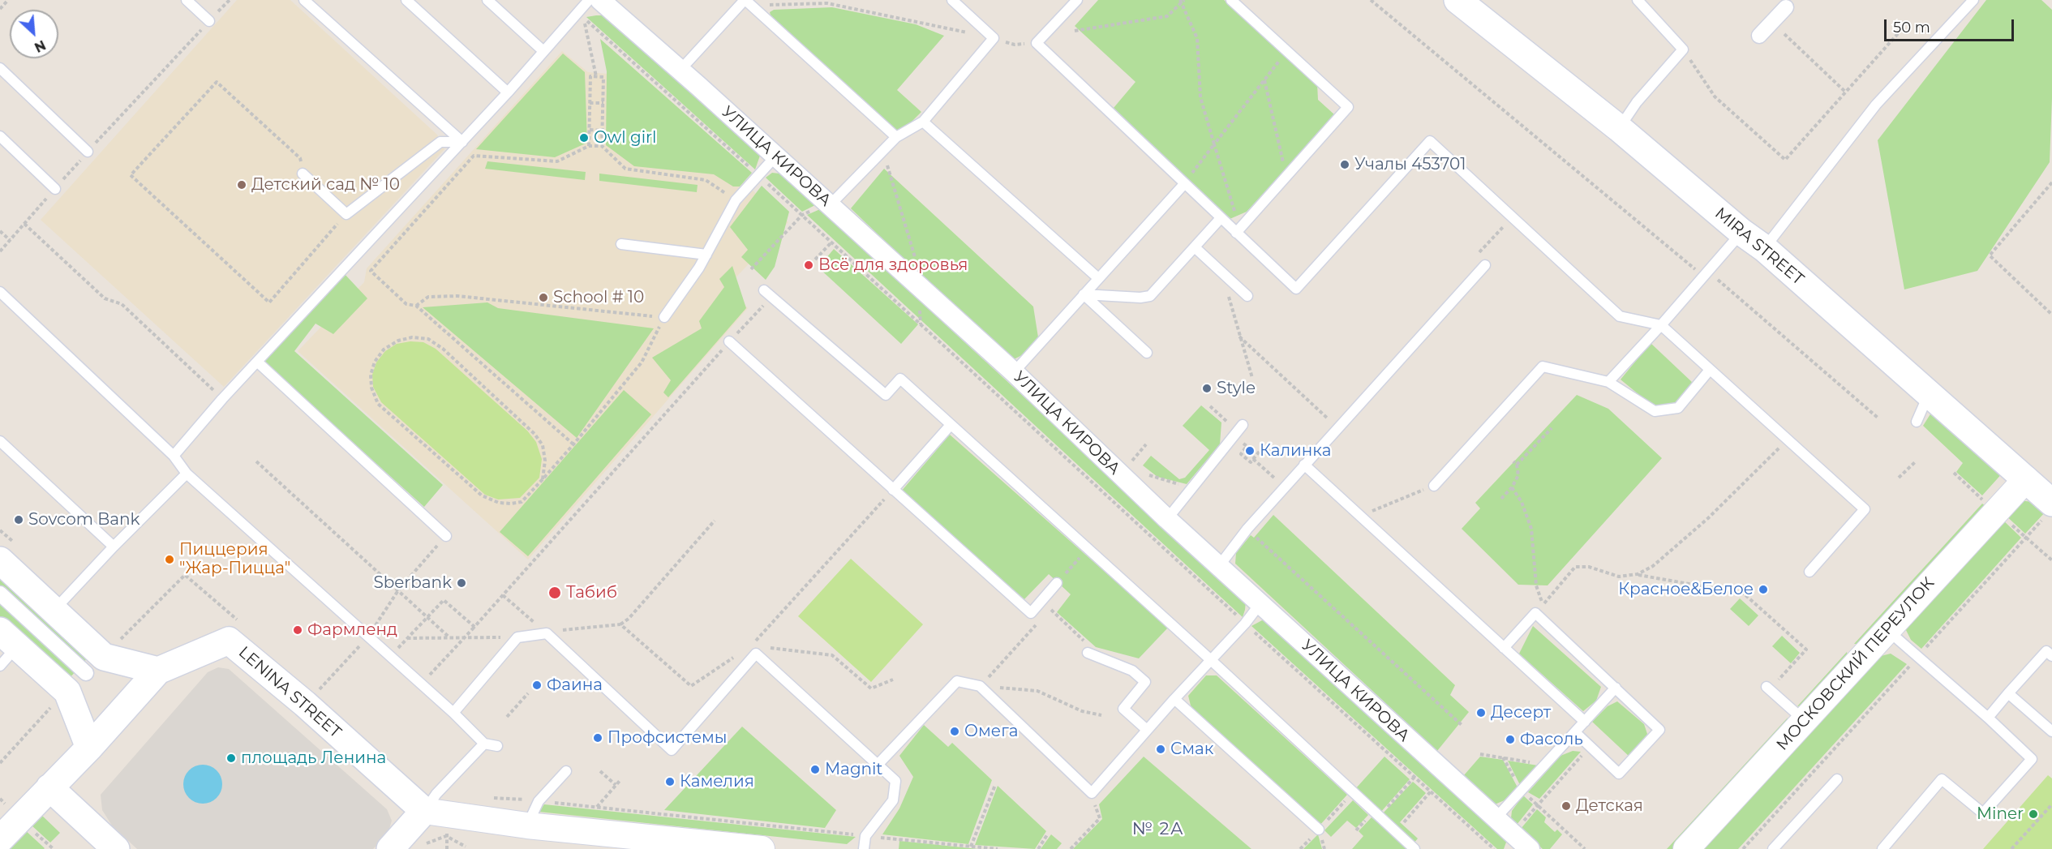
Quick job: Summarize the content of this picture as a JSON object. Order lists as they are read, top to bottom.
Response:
{
  "streets": {
    "main road": ["MIRA STREET", "LENINA STREET"],
    "street": ["УЛИЦА КИРОВА", "МОСКОВСКИЙ ПЕРЕУЛОК"]
  },
  "crossings": [
    ["MIRA STREET", "МОСКОВСКИЙ ПЕРЕУЛОК"]
  ],
  "districts": ["№ 2А"],
  "places": [
    "Owl girl",
    "Учалы 453701",
    "Детский сад № 10",
    "Всё для здоровья",
    "School # 10",
    "Style",
    "Калинка",
    "Sovcom Bank",
    "Пиццерия \"Жар-Пицца\"",
    "Sberbank",
    "Красное&Белое",
    "Табиб",
    "Фармленд",
    "Фаина",
    "Десерт",
    "Омега",
    "Профсистемы",
    "Фасоль",
    "Смак",
    "площадь Ленина",
    "Magnit",
    "Камелия",
    "Детская",
    "Miner"
  ],
  "scale_bar": "50 m",
  "north": "bottom right"
}
